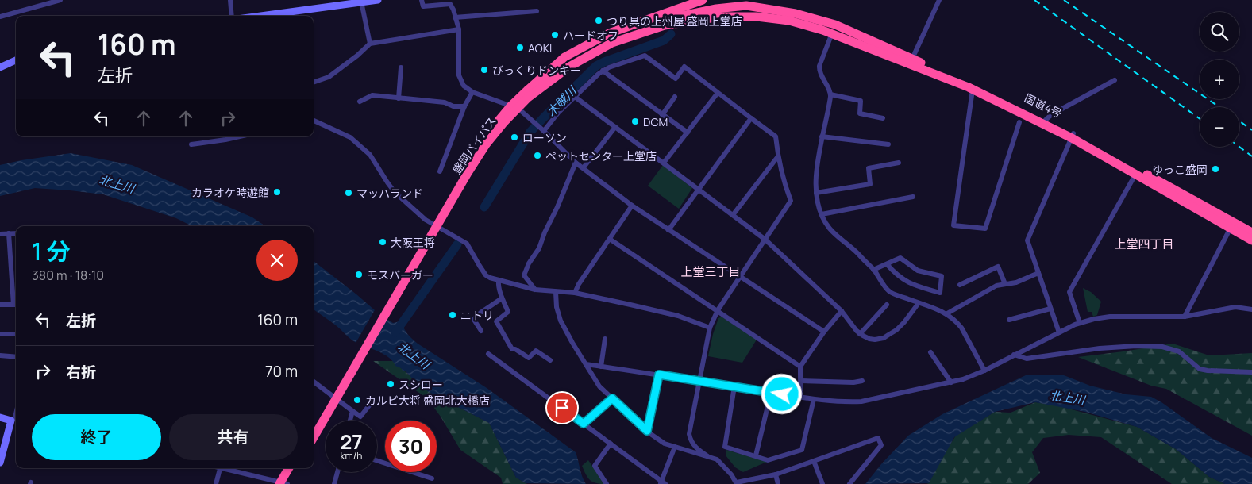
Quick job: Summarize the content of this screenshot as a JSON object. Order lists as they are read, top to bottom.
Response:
{
  "streets": {
    "highway": ["国道4号", "盛岡バイパス"]
  },
  "crossings": [
    ["国道4号", "盛岡バイパス"]
  ],
  "districts": ["上堂四丁目", "上堂三丁目"],
  "water": ["木賊川", "北上川"],
  "places": [
    "つり具の上州屋 盛岡上堂店",
    "ハードオフ",
    "AOKI",
    "びっくりドンキー",
    "DCM",
    "ローソン",
    "ペットセンター上堂店",
    "ゆっこ盛岡",
    "カラオケ時遊館",
    "マッハランド",
    "大阪王将",
    "モスバーガー",
    "ニトリ",
    "スシロー",
    "カルビ大将 盛岡北大橋店"
  ],
  "page": {
    "map_buttons": ["+", "−"],
    "turn": ["160 m", "左折"],
    "heading": ["1 分", "380 m · 18:10"],
    "list": [
      {
        "name": "左折",
        "value": "160 m"
      },
      {
        "name": "右折",
        "value": "70 m"
      }
    ],
    "buttons": ["終了", "共有"],
    "speed": "27 km/h",
    "limit": "30"
  }
}
